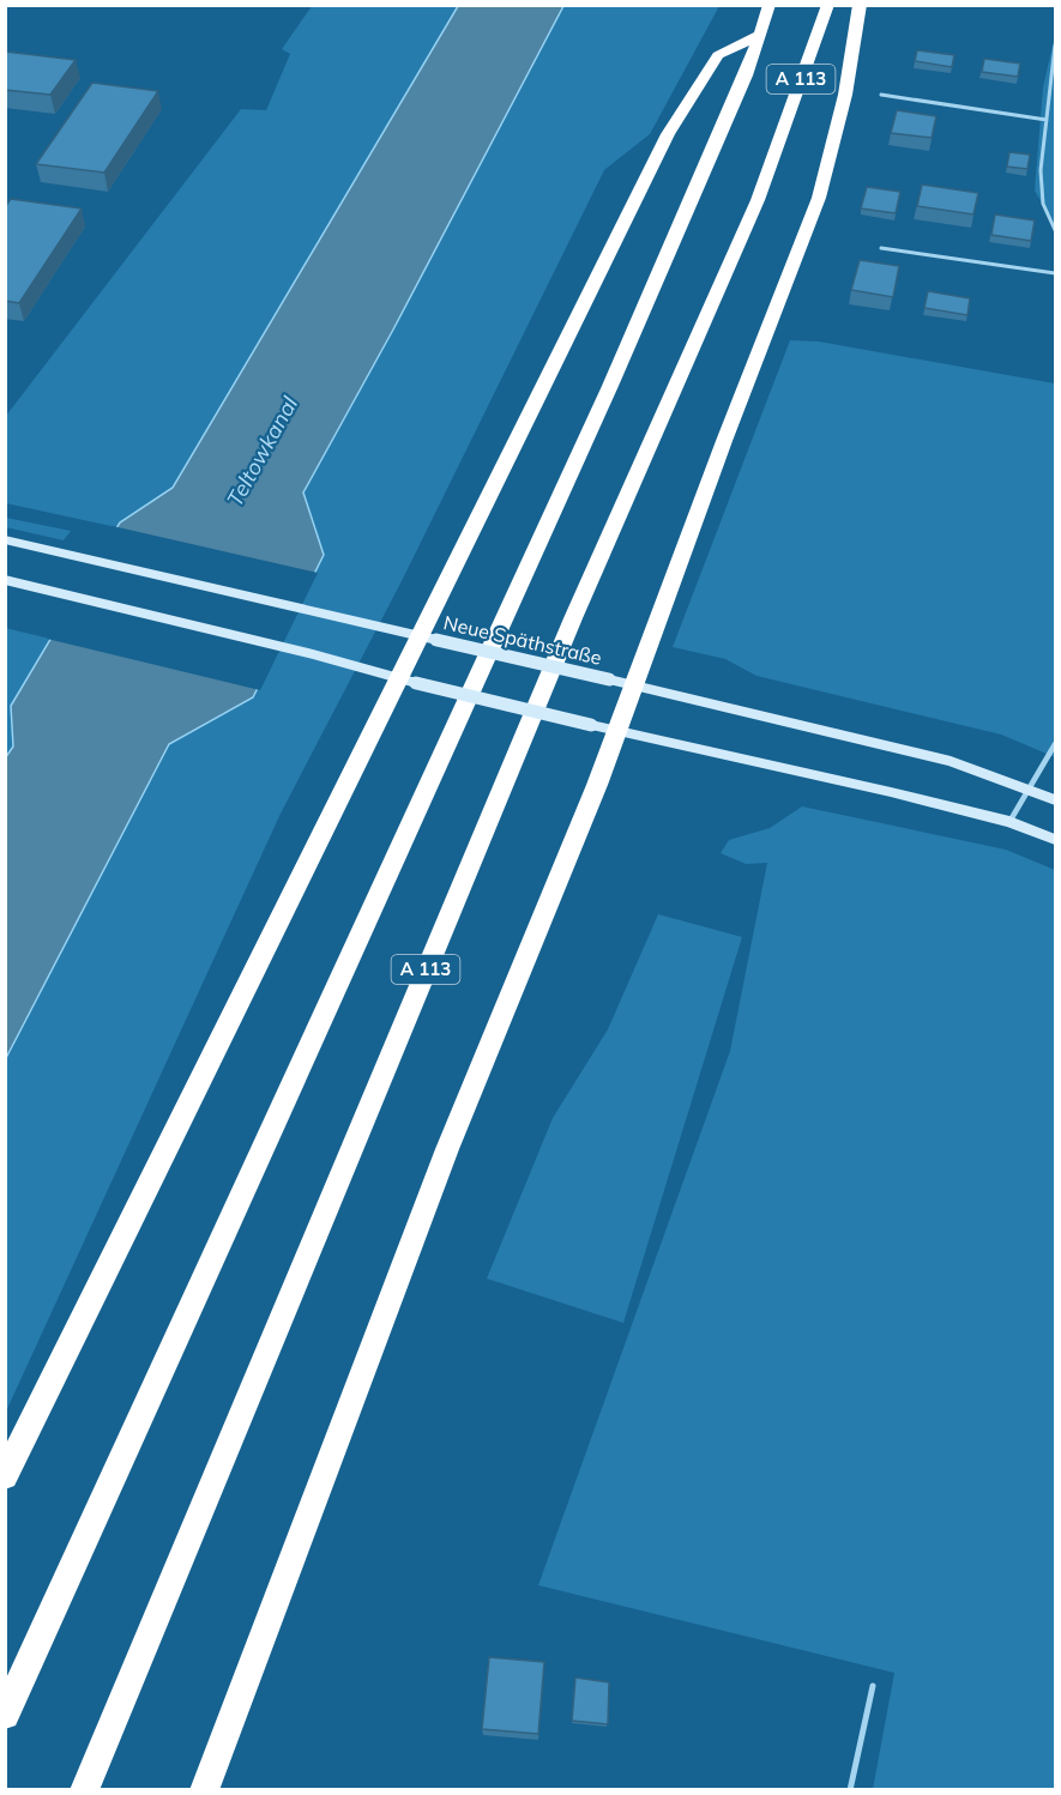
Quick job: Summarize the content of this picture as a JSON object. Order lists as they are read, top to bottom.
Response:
{
  "streets": {
    "highway": ["A 113"],
    "main road": ["Neue Späthstraße"]
  },
  "water": ["Teltowkanal"]
}
